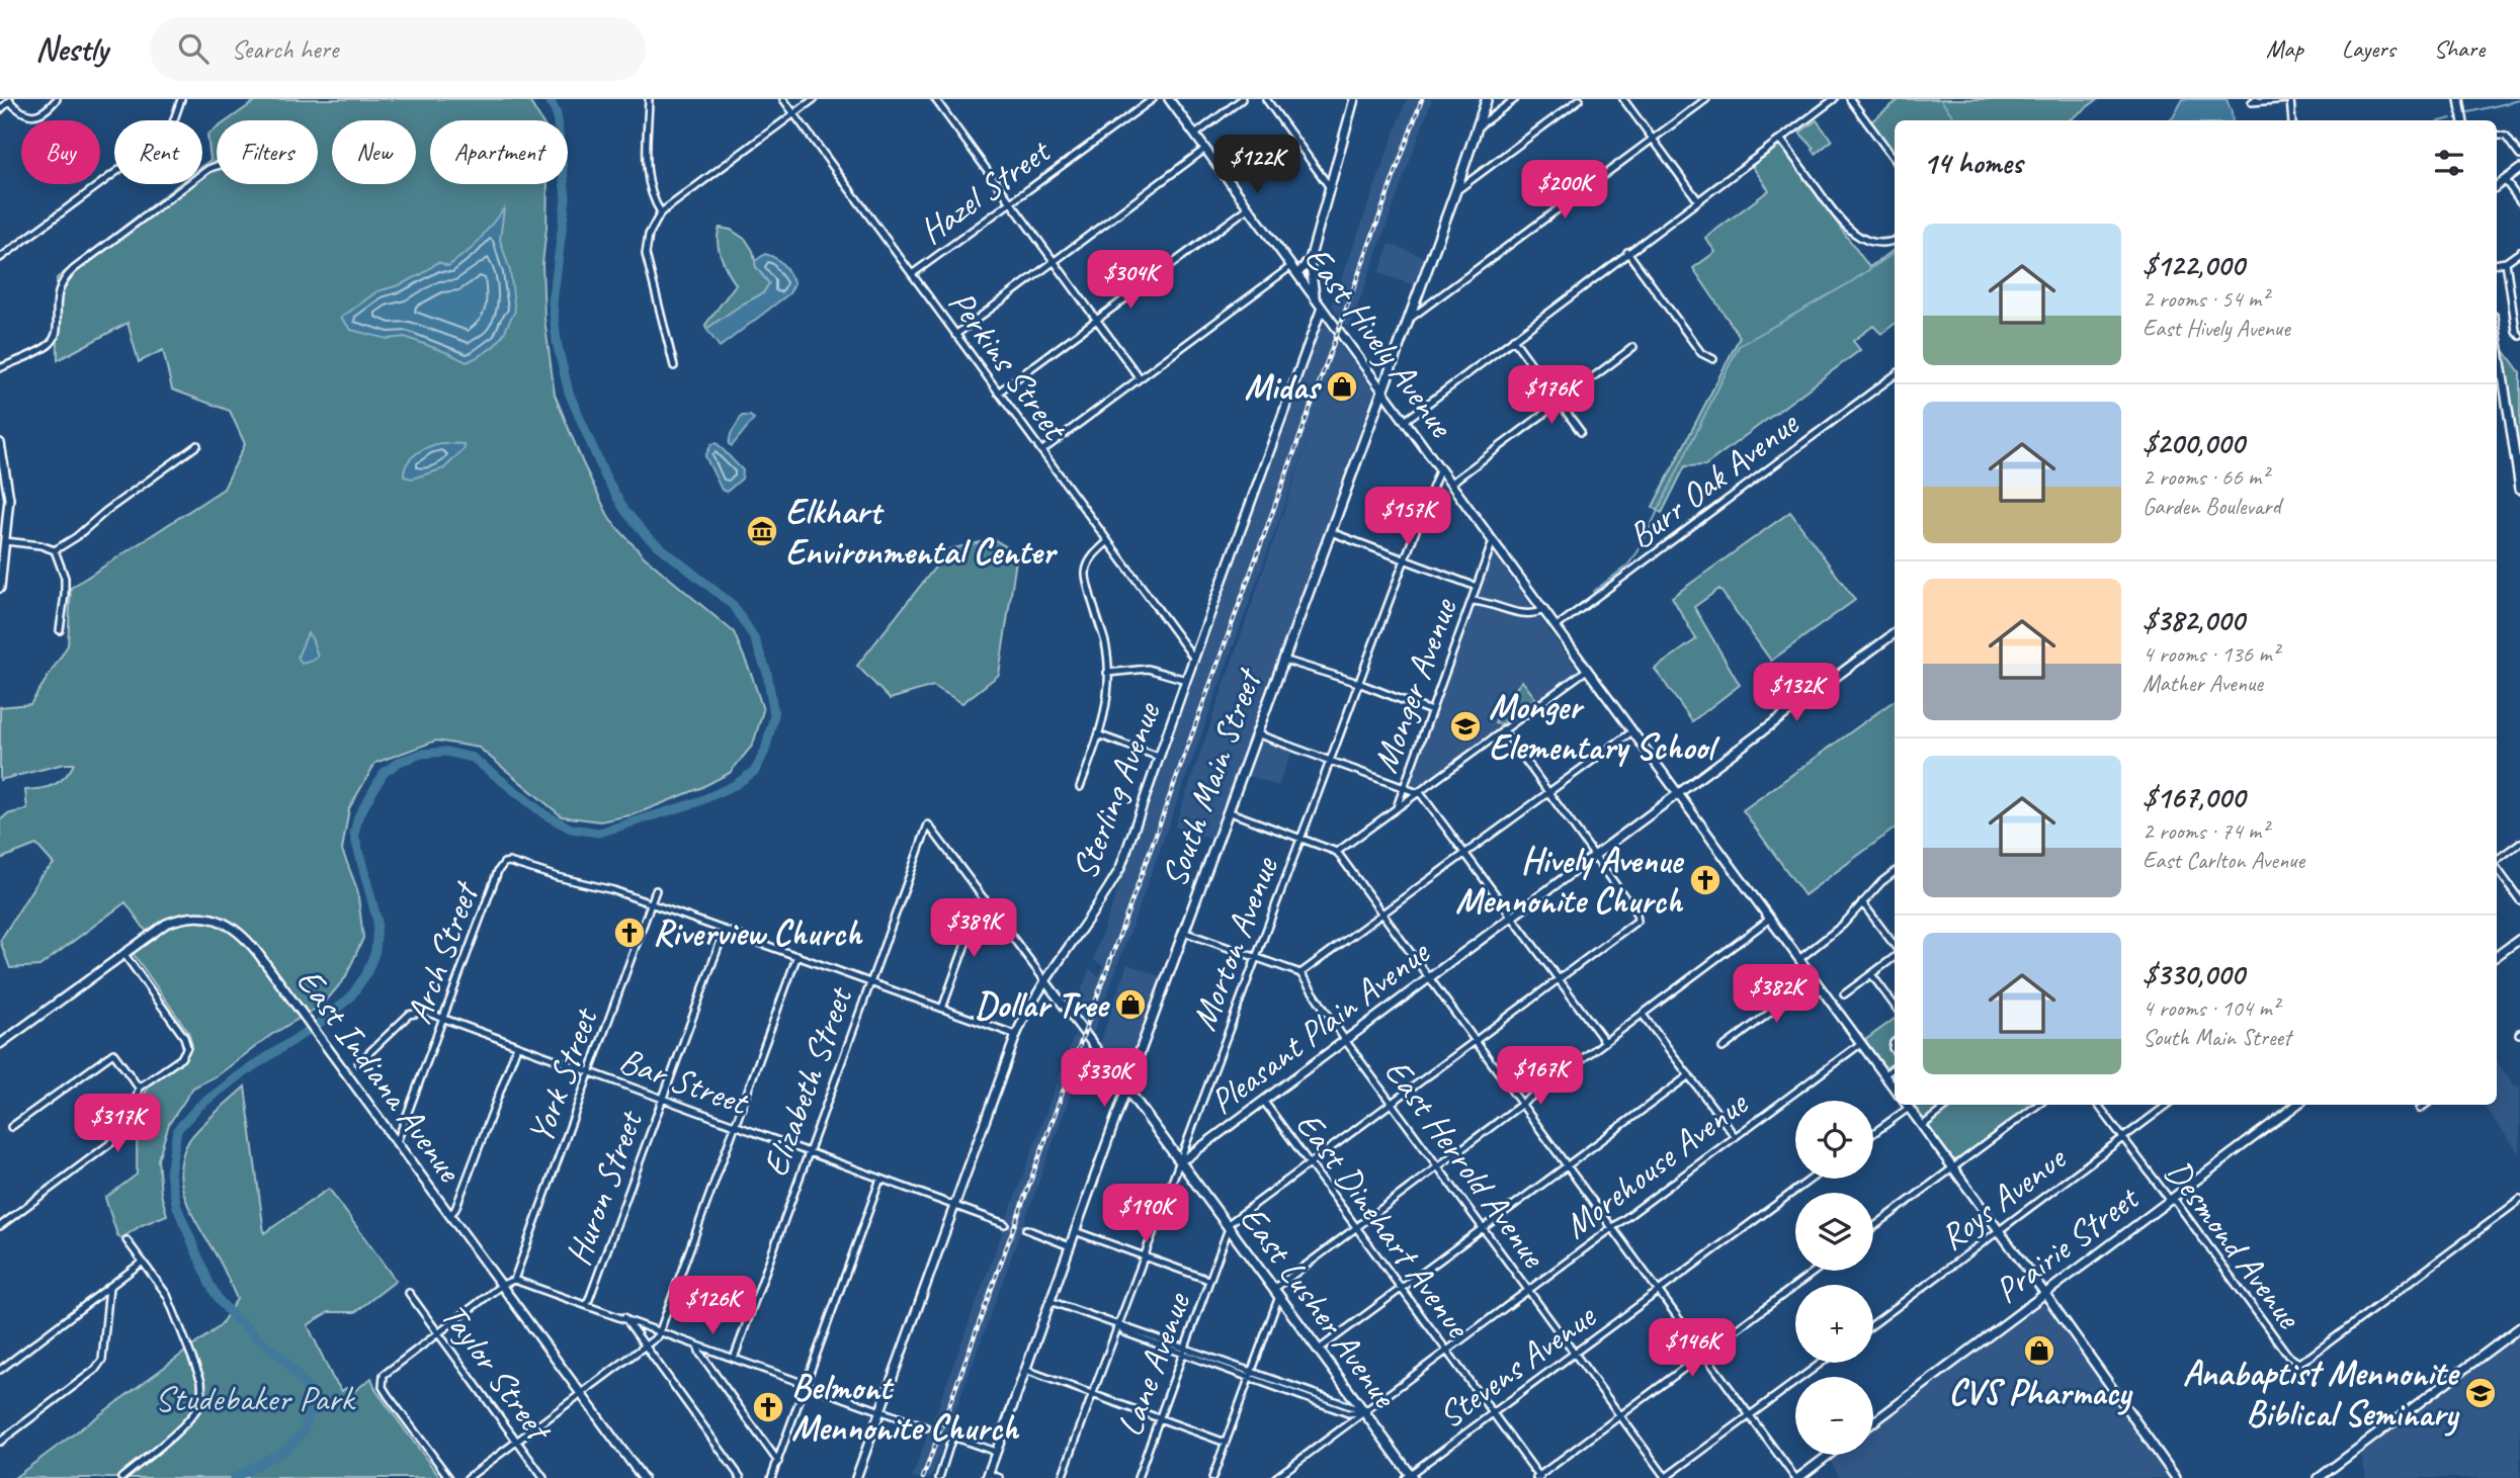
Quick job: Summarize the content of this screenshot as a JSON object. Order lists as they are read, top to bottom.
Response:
{
  "streets": {
    "main road": ["South Main Street", "East Lusher Avenue"],
    "street": [
      "Hazel Street",
      "East Hively Avenue",
      "Perkins Street",
      "Burr Oak Avenue",
      "Monger Avenue",
      "Sterling Avenue",
      "Morton Avenue",
      "Arch Street",
      "Pleasant Plain Avenue",
      "East Indiana Avenue",
      "York Street",
      "Bar Street",
      "Elizabeth Street",
      "East Herrold Avenue",
      "Morehouse Avenue",
      "Huron Street",
      "Roys Avenue",
      "East Dinehart Avenue",
      "Desmond Avenue",
      "Prairie Street",
      "Lane Avenue",
      "Stevens Avenue",
      "Taylor Street"
    ]
  },
  "crossings": [
    ["Hazel Street", "Perkins Street"],
    ["East Hively Avenue", "Burr Oak Avenue"],
    ["East Hively Avenue", "Monger Avenue"],
    ["East Hively Avenue", "South Main Street"],
    ["East Hively Avenue", "Sterling Avenue"],
    ["East Hively Avenue", "Morton Avenue"],
    ["East Hively Avenue", "Pleasant Plain Avenue"],
    ["East Hively Avenue", "Morehouse Avenue"],
    ["Perkins Street", "Sterling Avenue"],
    ["South Main Street", "East Lusher Avenue"],
    ["Sterling Avenue", "Bar Street"],
    ["Sterling Avenue", "East Lusher Avenue"],
    ["Morton Avenue", "Pleasant Plain Avenue"],
    ["Morton Avenue", "East Lusher Avenue"],
    ["Arch Street", "East Indiana Avenue"],
    ["Arch Street", "York Street"],
    ["Arch Street", "Bar Street"],
    ["Pleasant Plain Avenue", "East Herrold Avenue"],
    ["Pleasant Plain Avenue", "East Dinehart Avenue"],
    ["Pleasant Plain Avenue", "East Lusher Avenue"],
    ["York Street", "Bar Street"],
    ["Bar Street", "Elizabeth Street"],
    ["Bar Street", "Huron Street"],
    ["Elizabeth Street", "East Lusher Avenue"],
    ["East Herrold Avenue", "Morehouse Avenue"],
    ["East Herrold Avenue", "Stevens Avenue"],
    ["Morehouse Avenue", "East Dinehart Avenue"],
    ["Morehouse Avenue", "East Lusher Avenue"],
    ["Roys Avenue", "Desmond Avenue"],
    ["East Dinehart Avenue", "Stevens Avenue"],
    ["Desmond Avenue", "Prairie Street"],
    ["East Lusher Avenue", "Lane Avenue"],
    ["East Lusher Avenue", "Stevens Avenue"]
  ],
  "parks": ["Studebaker Park"],
  "places": {
    "shop": ["Midas", "Dollar Tree", "CVS Pharmacy"],
    "museum": ["Elkhart Environmental Center"],
    "school or university": ["Monger Elementary School", "Anabaptist Mennonite Biblical Seminary"],
    "church": ["Hively Avenue Mennonite Church", "Riverview Church", "Belmont Mennonite Church"]
  },
  "page": {
    "header": "Nestly",
    "search": "Search here",
    "nav": ["Map", "Layers", "Share"],
    "chip": [
      "Buy",
      "Rent",
      "Filters",
      "New",
      "Apartment"
    ],
    "heading": "14 homes",
    "price": [
      "$122K",
      "$200K",
      "$304K",
      "$176K",
      "$157K",
      "$132K",
      "$389K",
      "$382K",
      "$167K",
      "$330K",
      "$317K",
      "$190K",
      "$126K",
      "$146K"
    ],
    "list": [
      {
        "name": "$122,000",
        "note": "2 rooms · 54 m² · East Hively Avenue"
      },
      {
        "name": "$200,000",
        "note": "2 rooms · 66 m² · Garden Boulevard"
      },
      {
        "name": "$382,000",
        "note": "4 rooms · 136 m² · Mather Avenue"
      },
      {
        "name": "$167,000",
        "note": "2 rooms · 74 m² · East Carlton Avenue"
      },
      {
        "name": "$330,000",
        "note": "4 rooms · 104 m² · South Main Street"
      }
    ],
    "map_buttons": ["+", "−"]
  }
}
